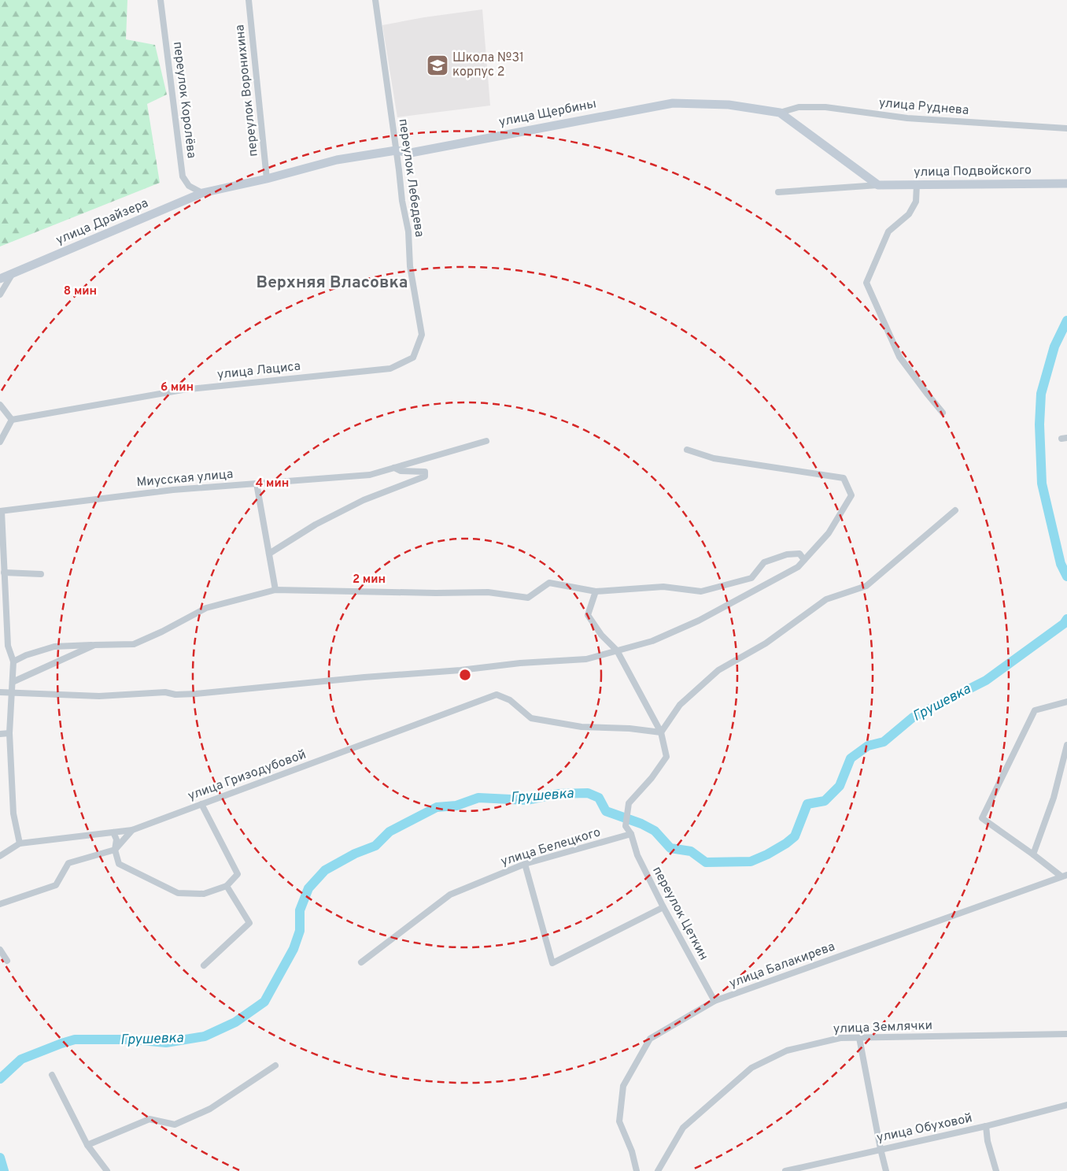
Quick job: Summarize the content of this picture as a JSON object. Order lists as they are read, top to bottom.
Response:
{
  "streets": {
    "street": [
      "переулок Воронихина",
      "переулок Королёва",
      "улица Руднева",
      "улица Щербины",
      "улица Подвойского",
      "переулок Лебедева",
      "улица Драйзера",
      "улица Лациса",
      "Миусская улица",
      "улица Гризодубовой",
      "улица Белецкого",
      "переулок Цеткин",
      "улица Балакирева",
      "улица Землячки",
      "улица Обуховой"
    ]
  },
  "crossings": [
    ["переулок Воронихина", "улица Щербины"],
    ["переулок Королёва", "улица Щербины"],
    ["переулок Королёва", "улица Драйзера"],
    ["улица Руднева", "улица Щербины"],
    ["улица Щербины", "улица Подвойского"],
    ["улица Щербины", "переулок Лебедева"],
    ["улица Щербины", "улица Драйзера"],
    ["переулок Лебедева", "улица Лациса"],
    ["улица Гризодубовой", "переулок Цеткин"],
    ["улица Белецкого", "переулок Цеткин"],
    ["переулок Цеткин", "улица Балакирева"]
  ],
  "districts": ["Верхняя Власовка"],
  "water": ["Грушевка"],
  "places": {
    "school or university": ["Школа №31 корпус 2"]
  },
  "rings": [
    "8 мин",
    "6 мин",
    "4 мин",
    "2 мин"
  ]
}
